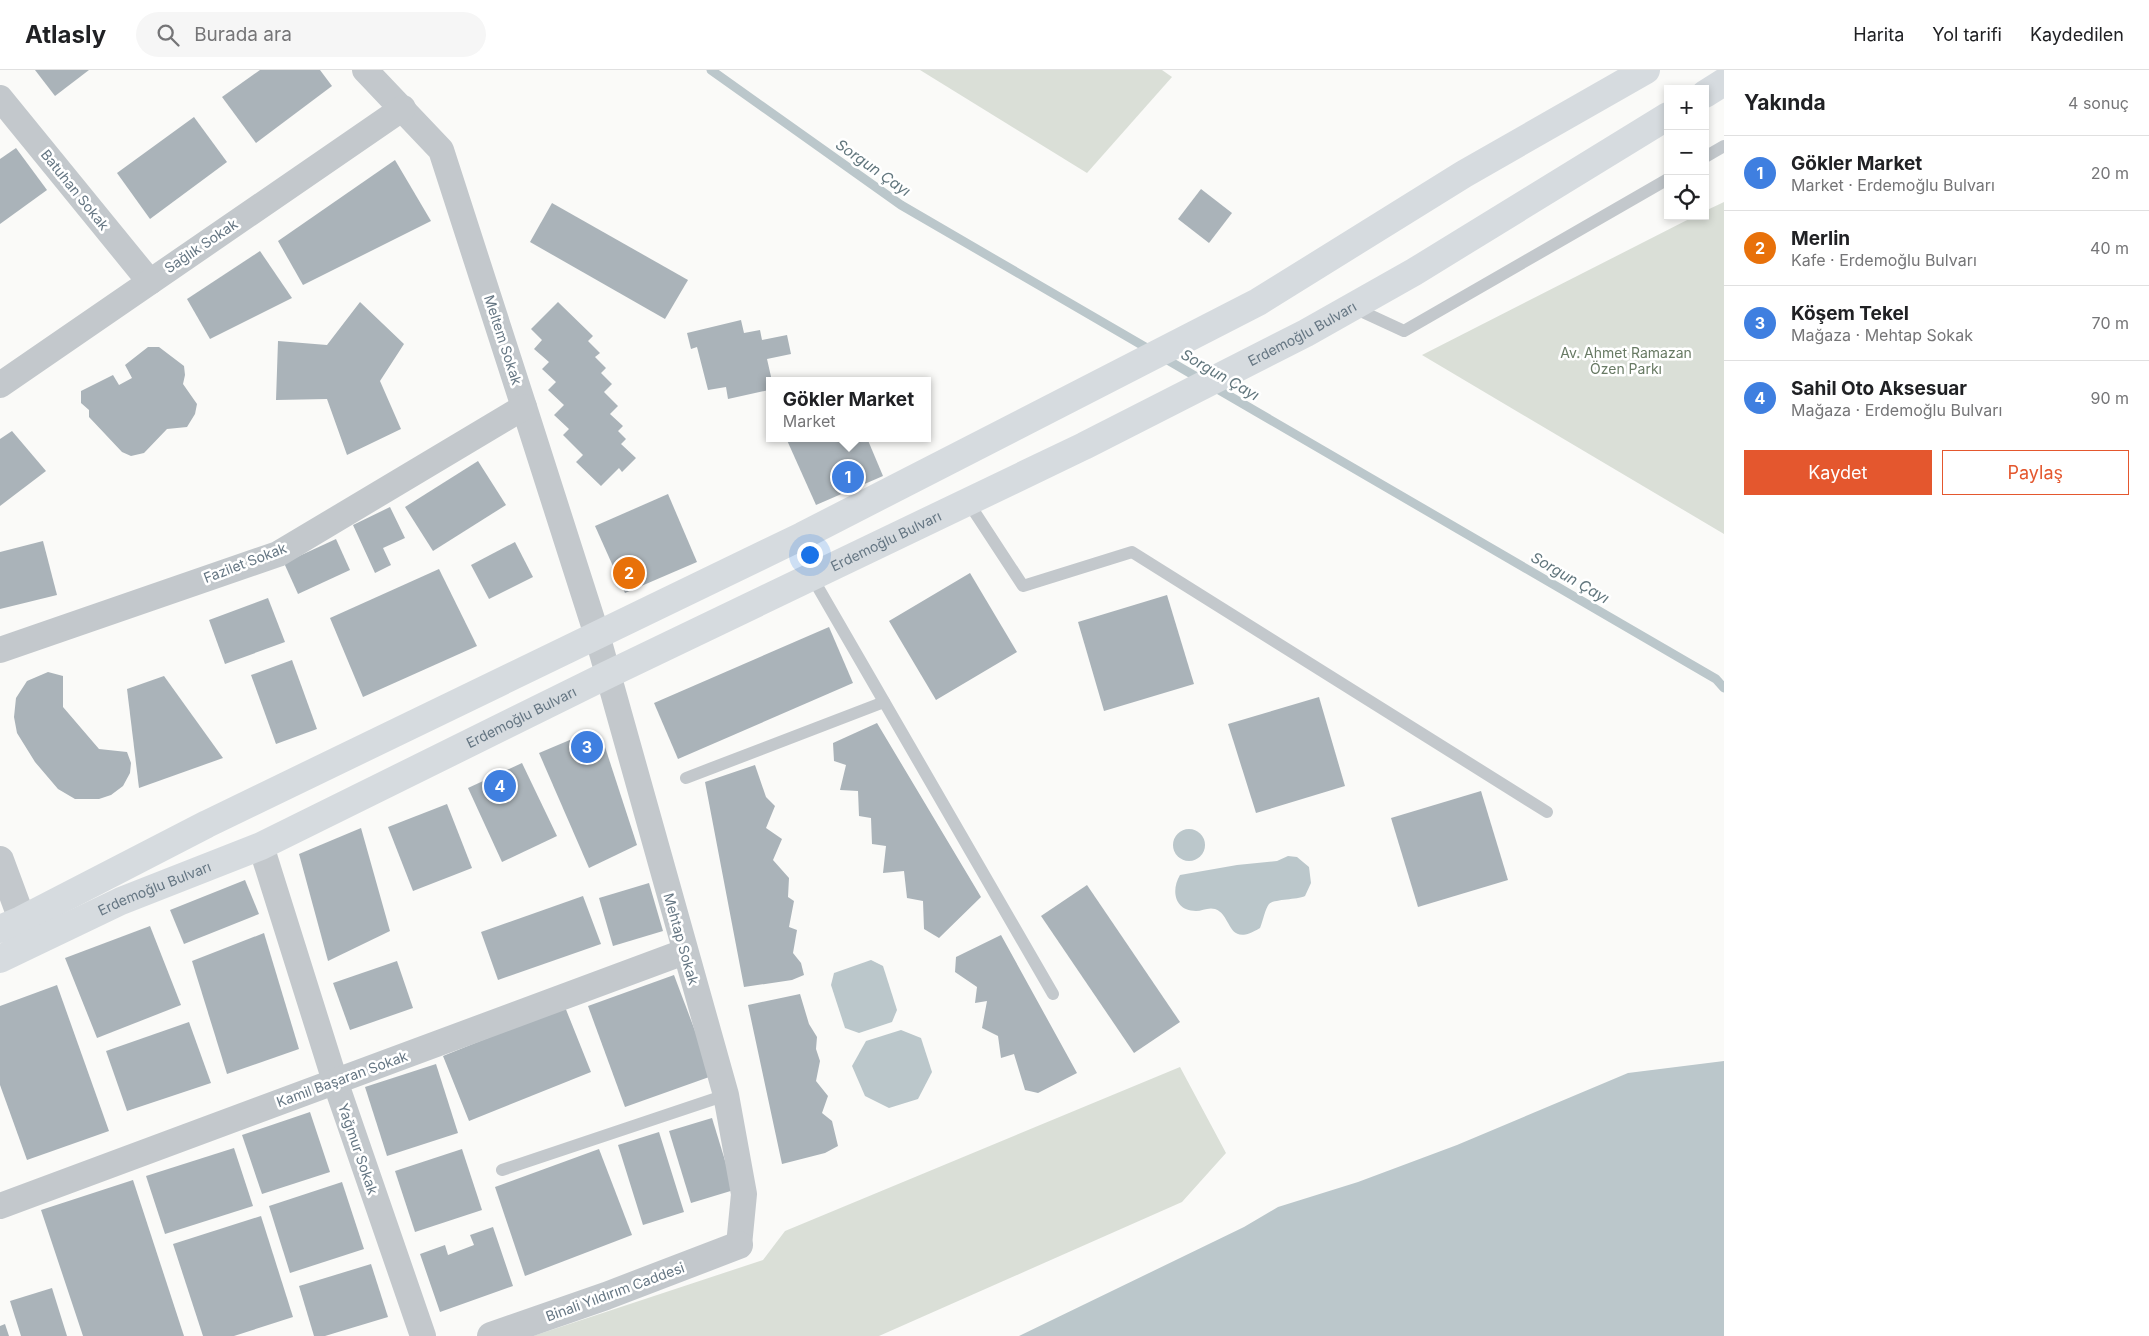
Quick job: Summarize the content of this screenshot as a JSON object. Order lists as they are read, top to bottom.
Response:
{
  "streets": {
    "main road": ["Erdemoğlu Bulvarı"],
    "street": [
      "Batuhan Sokak",
      "Sağlık Sokak",
      "Meltem Sokak",
      "Fazilet Sokak",
      "Mehtap Sokak",
      "Kamil Başaran Sokak",
      "Yağmur Sokak",
      "Binali Yıldırım Caddesi"
    ]
  },
  "crossings": [
    ["Batuhan Sokak", "Sağlık Sokak"],
    ["Sağlık Sokak", "Meltem Sokak"],
    ["Erdemoğlu Bulvarı", "Meltem Sokak"],
    ["Erdemoğlu Bulvarı", "Mehtap Sokak"],
    ["Erdemoğlu Bulvarı", "Yağmur Sokak"],
    ["Meltem Sokak", "Fazilet Sokak"],
    ["Meltem Sokak", "Mehtap Sokak"],
    ["Mehtap Sokak", "Kamil Başaran Sokak"],
    ["Mehtap Sokak", "Binali Yıldırım Caddesi"],
    ["Kamil Başaran Sokak", "Yağmur Sokak"]
  ],
  "water": ["Sorgun Çayı"],
  "parks": ["Av. Ahmet Ramazan Özen Parkı"],
  "page": {
    "header": "Atlasly",
    "search": "Burada ara",
    "nav": ["Harita", "Yol tarifi", "Kaydedilen"],
    "heading": ["Yakında", "4 sonuç"],
    "map_buttons": ["+", "−"],
    "list": [
      {
        "mark": "1",
        "name": "Gökler Market",
        "note": "Market · Erdemoğlu Bulvarı",
        "value": "20 m"
      },
      {
        "mark": "2",
        "name": "Merlin",
        "note": "Kafe · Erdemoğlu Bulvarı",
        "value": "40 m"
      },
      {
        "mark": "3",
        "name": "Köşem Tekel",
        "note": "Mağaza · Mehtap Sokak",
        "value": "70 m"
      },
      {
        "mark": "4",
        "name": "Sahil Oto Aksesuar",
        "note": "Mağaza · Erdemoğlu Bulvarı",
        "value": "90 m"
      }
    ],
    "popup": ["Gökler Market", "Market"],
    "buttons": ["Kaydet", "Paylaş"],
    "pins": [
      "1",
      "2",
      "3",
      "4"
    ]
  }
}
